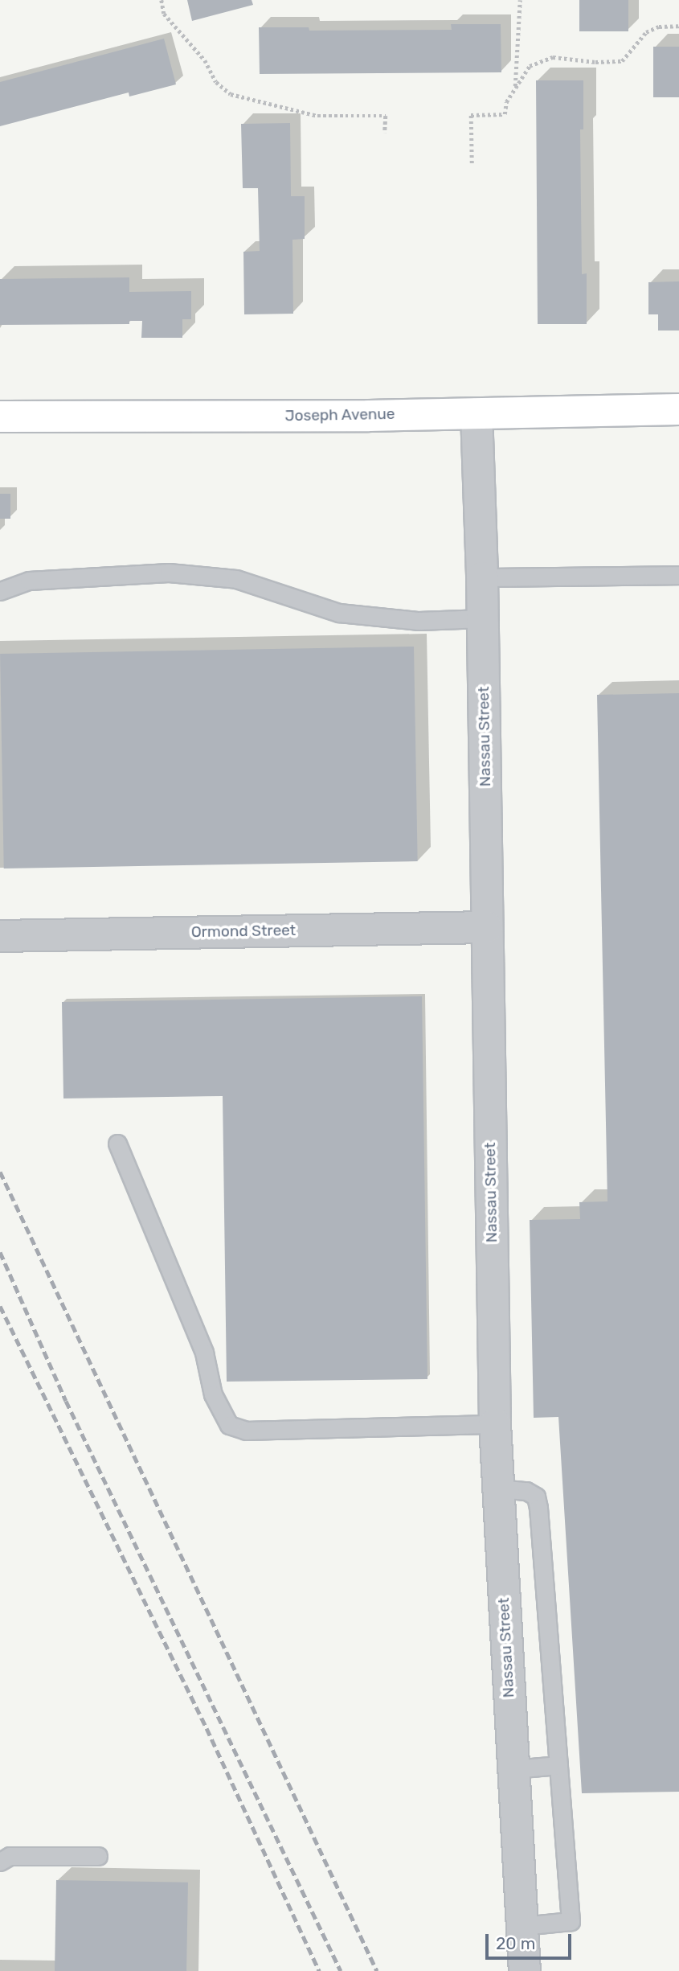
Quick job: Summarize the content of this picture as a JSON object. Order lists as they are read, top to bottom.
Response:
{
  "streets": {
    "main road": ["Joseph Avenue"],
    "street": ["Nassau Street", "Ormond Street"]
  },
  "crossings": [
    ["Joseph Avenue", "Nassau Street"],
    ["Nassau Street", "Ormond Street"]
  ],
  "scale_bar": "20 m"
}
